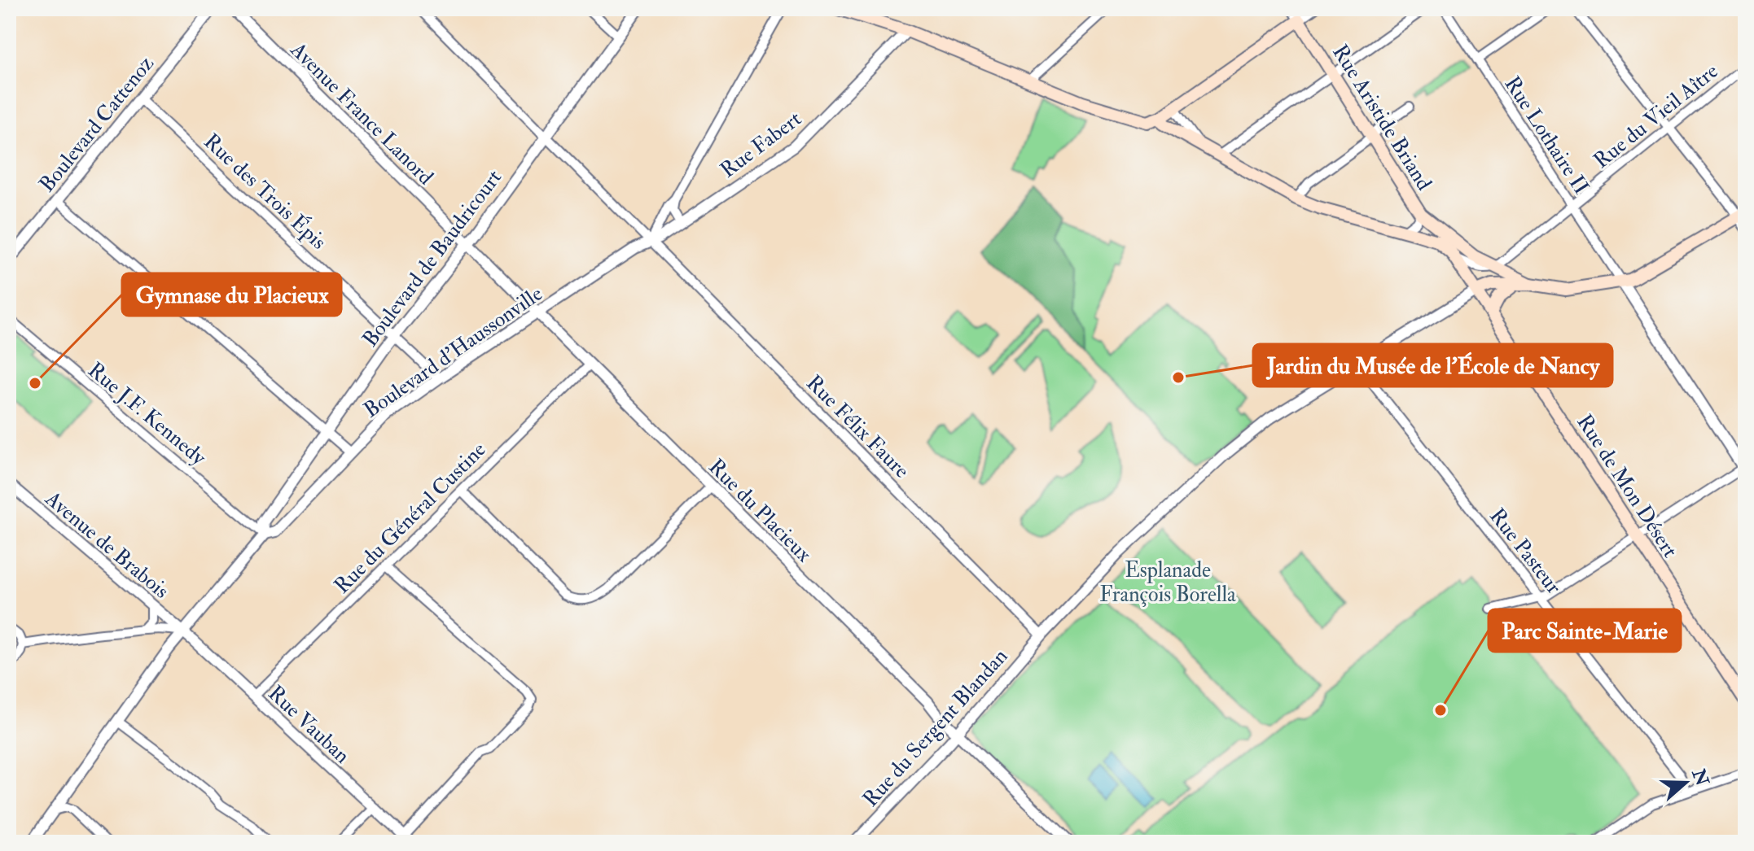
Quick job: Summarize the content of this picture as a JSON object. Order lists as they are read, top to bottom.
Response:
{
  "streets": {
    "main road": ["Rue Aristide Briand", "Rue de Mon Désert"],
    "street": [
      "Avenue France Lanord",
      "Rue du Vieil Aître",
      "Boulevard Cattenoz",
      "Rue Lothaire II",
      "Rue Fabert",
      "Rue des Trois Épis",
      "Boulevard de Baudricourt",
      "Boulevard d'Haussonville",
      "Rue J.F. Kennedy",
      "Rue Félix Faure",
      "Rue du Placieux",
      "Rue du Général Custine",
      "Avenue de Brabois",
      "Rue Pasteur",
      "Rue Vauban",
      "Rue du Sergent Blandan"
    ]
  },
  "crossings": [
    ["Avenue France Lanord", "Boulevard de Baudricourt"],
    ["Avenue France Lanord", "Boulevard d'Haussonville"],
    ["Avenue France Lanord", "Rue du Placieux"],
    ["Rue du Vieil Aître", "Rue Aristide Briand"],
    ["Rue du Vieil Aître", "Rue Lothaire II"],
    ["Boulevard Cattenoz", "Rue des Trois Épis"],
    ["Rue Fabert", "Boulevard d'Haussonville"],
    ["Rue Fabert", "Rue Félix Faure"],
    ["Rue des Trois Épis", "Boulevard de Baudricourt"],
    ["Rue des Trois Épis", "Boulevard d'Haussonville"],
    ["Boulevard de Baudricourt", "Boulevard d'Haussonville"],
    ["Boulevard de Baudricourt", "Rue J.F. Kennedy"],
    ["Boulevard de Baudricourt", "Rue Félix Faure"],
    ["Boulevard d'Haussonville", "Rue J.F. Kennedy"],
    ["Boulevard d'Haussonville", "Rue Félix Faure"],
    ["Boulevard d'Haussonville", "Rue du Placieux"],
    ["Rue Félix Faure", "Rue du Sergent Blandan"],
    ["Rue du Placieux", "Rue du Général Custine"],
    ["Rue du Placieux", "Rue du Sergent Blandan"],
    ["Rue du Général Custine", "Rue Vauban"],
    ["Avenue de Brabois", "Rue Vauban"],
    ["Rue Pasteur", "Rue du Sergent Blandan"]
  ],
  "parks": ["Esplanade François Borella"],
  "places": ["Jardin du Musée de l'École de Nancy", "Gymnase du Placieux", "Parc Sainte-Marie"],
  "north": "right"
}
